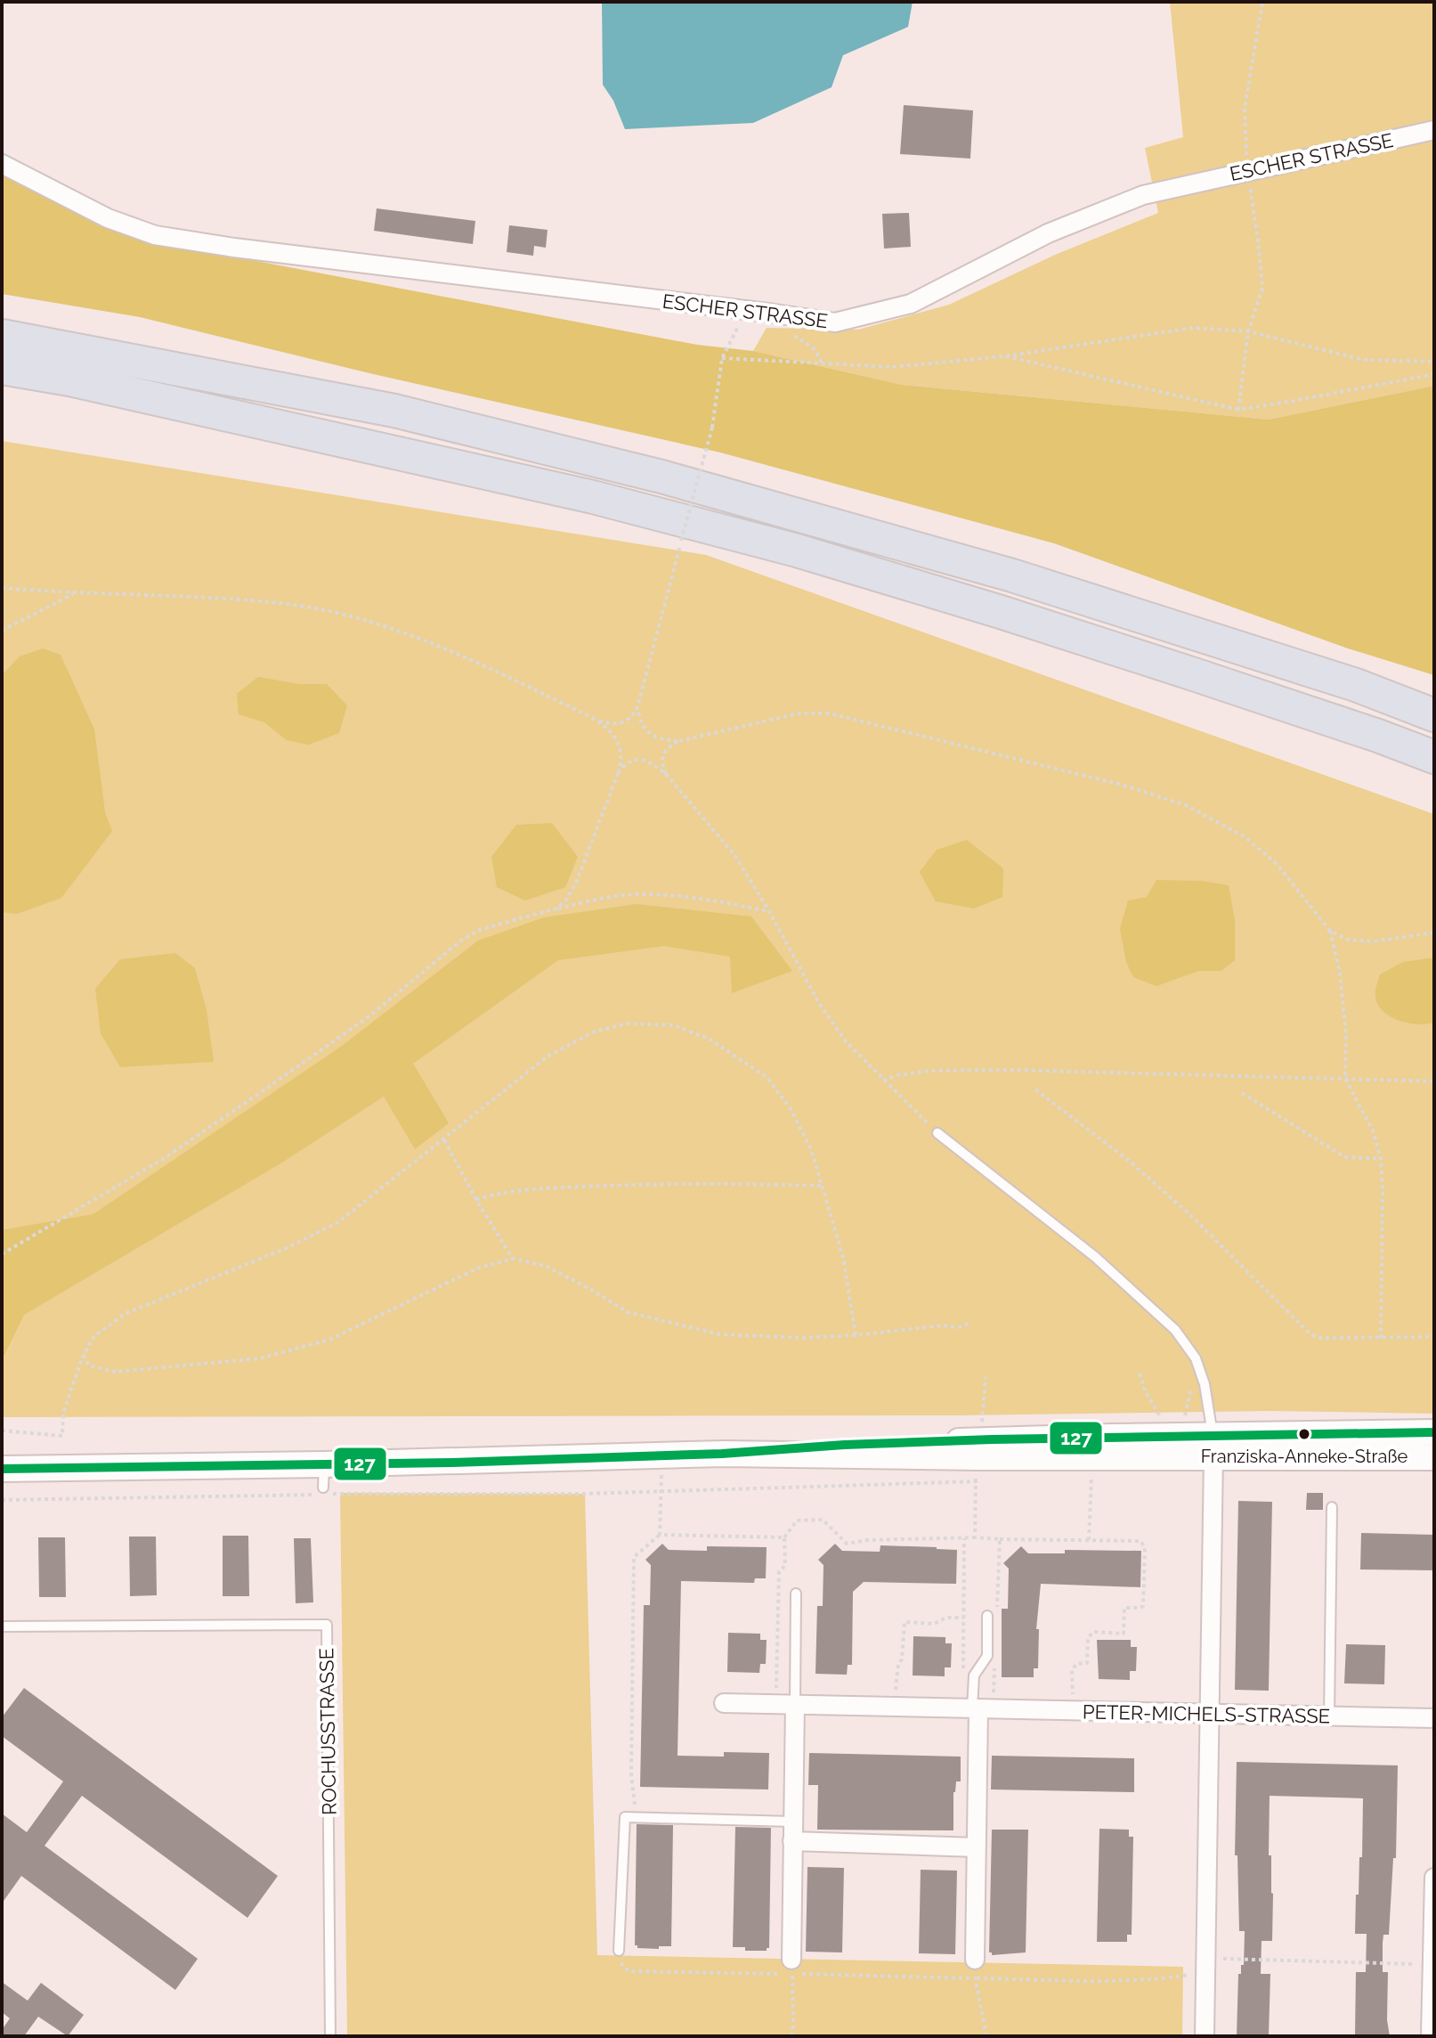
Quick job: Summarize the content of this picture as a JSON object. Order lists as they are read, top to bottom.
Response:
{
  "streets": {
    "street": ["ESCHER STRASSE", "PETER-MICHELS-STRASSE"],
    "lane": ["ROCHUSSTRASSE"]
  },
  "places": ["Franziska-Anneke-Straße"],
  "lines": ["transit line 127"]
}
